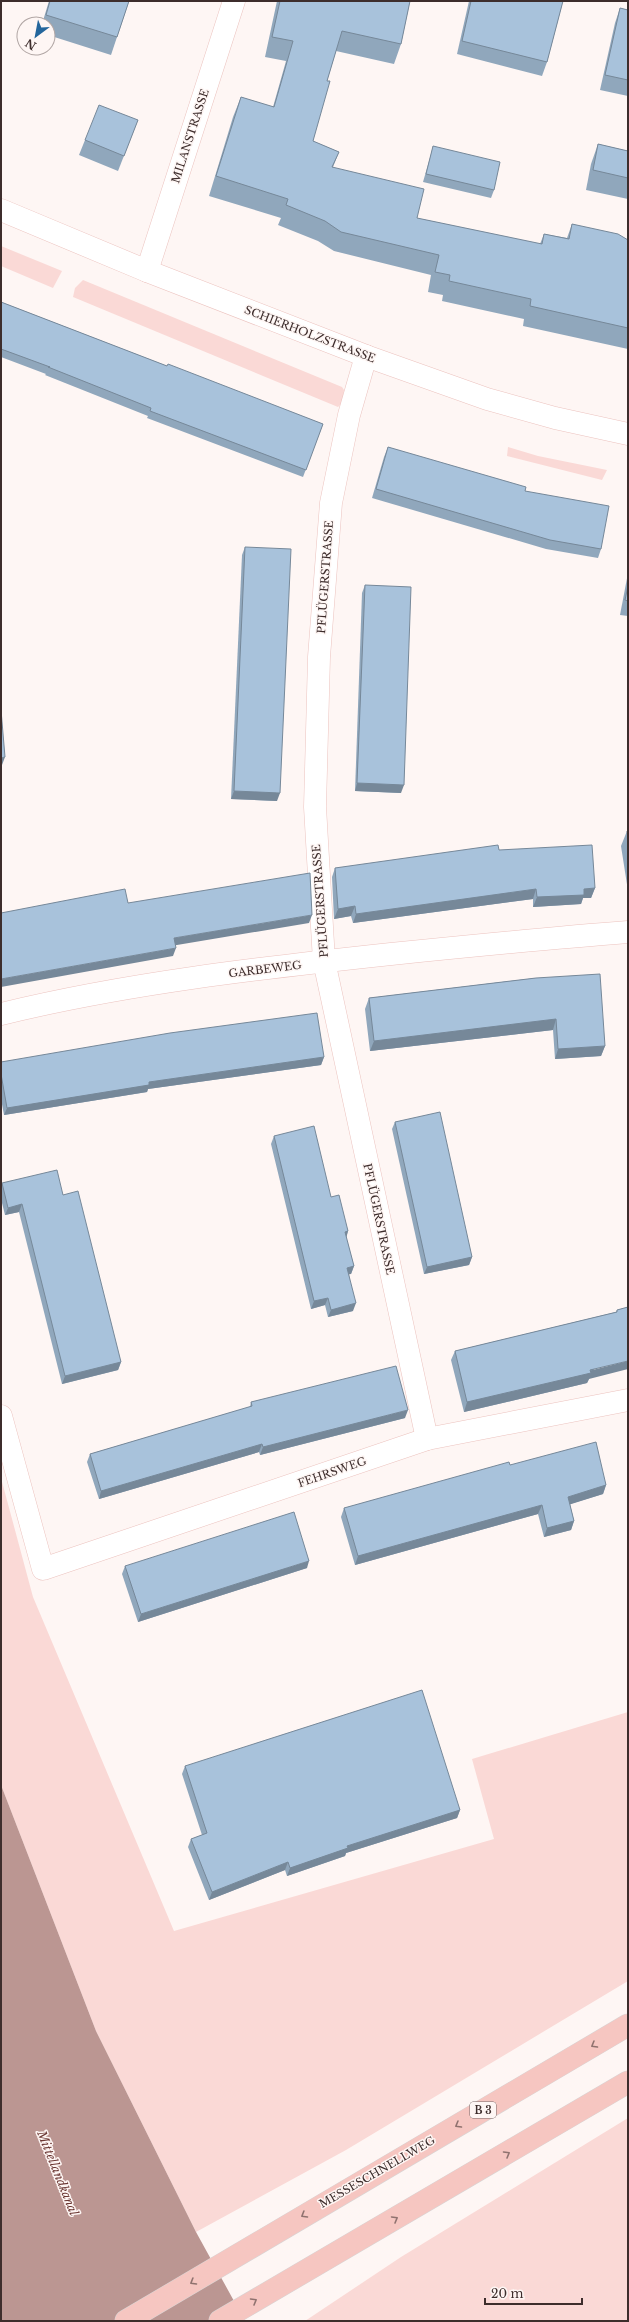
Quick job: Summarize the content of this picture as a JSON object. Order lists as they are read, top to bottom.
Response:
{
  "streets": {
    "highway": ["B 3", "MESSESCHNELLWEG"],
    "street": [
      "MILANSTRASSE",
      "SCHIERHOLZSTRASSE",
      "PFLÜGERSTRASSE",
      "GARBEWEG",
      "FEHRSWEG"
    ]
  },
  "crossings": [
    ["MILANSTRASSE", "SCHIERHOLZSTRASSE"],
    ["SCHIERHOLZSTRASSE", "PFLÜGERSTRASSE"],
    ["PFLÜGERSTRASSE", "GARBEWEG"],
    ["PFLÜGERSTRASSE", "FEHRSWEG"]
  ],
  "water": ["Mittellandkanal"],
  "scale_bar": "20 m",
  "north": "bottom left"
}
